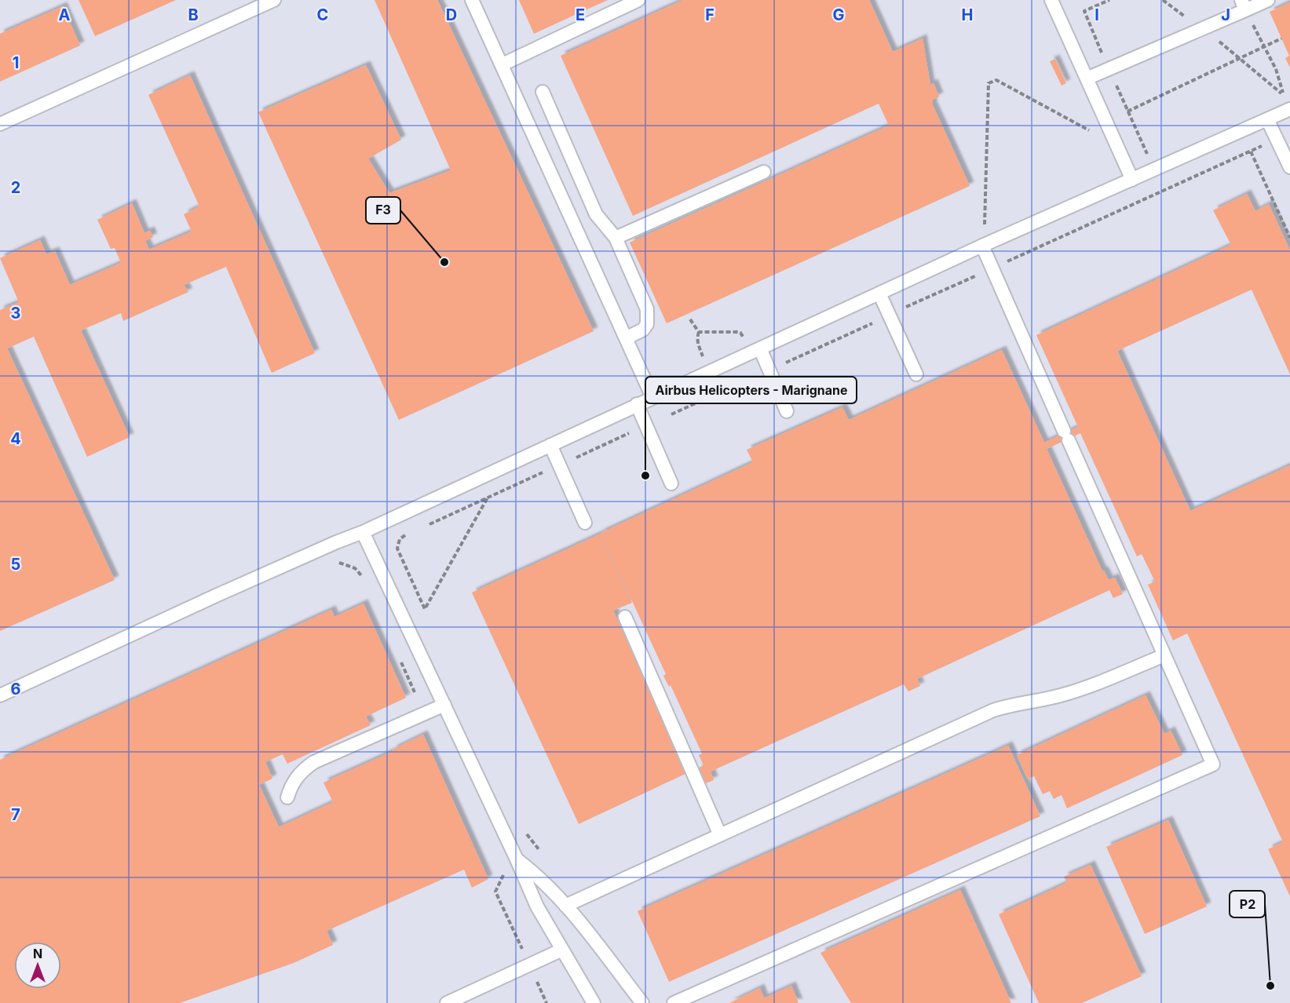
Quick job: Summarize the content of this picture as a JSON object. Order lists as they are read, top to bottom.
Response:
{
  "places": ["F3", "Airbus Helicopters - Marignane", "P2"],
  "north": "top",
  "grid": {
    "columns": [
      "A",
      "B",
      "C",
      "D",
      "E",
      "F",
      "G",
      "H",
      "I",
      "J"
    ],
    "rows": [
      "1",
      "2",
      "3",
      "4",
      "5",
      "6",
      "7"
    ]
  }
}
